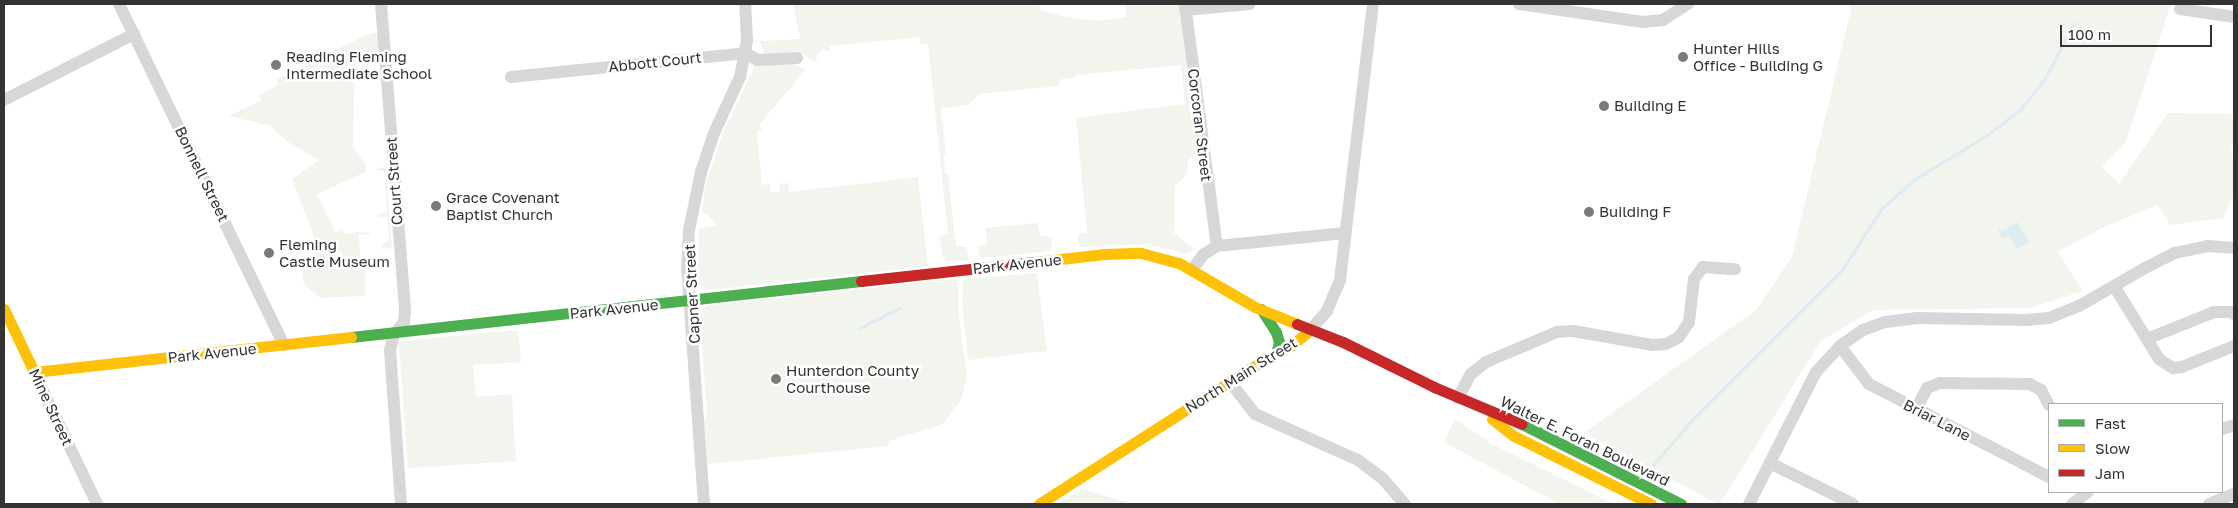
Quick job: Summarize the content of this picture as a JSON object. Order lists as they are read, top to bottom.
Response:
{
  "streets": {
    "street": [
      "Abbott Court",
      "Corcoran Street",
      "Bonnell Street",
      "Court Street",
      "Park Avenue",
      "Capner Street",
      "North Main Street",
      "Mine Street",
      "Briar Lane",
      "Walter E. Foran Boulevard"
    ]
  },
  "crossings": [
    ["Abbott Court", "Capner Street"],
    ["Bonnell Street", "Park Avenue"],
    ["Court Street", "Park Avenue"],
    ["Park Avenue", "Capner Street"],
    ["Park Avenue", "North Main Street"],
    ["Park Avenue", "Mine Street"],
    ["Park Avenue", "Walter E. Foran Boulevard"],
    ["North Main Street", "Walter E. Foran Boulevard"]
  ],
  "places": [
    "Hunter Hills Office - Building G",
    "Reading Fleming Intermediate School",
    "Building E",
    "Grace Covenant Baptist Church",
    "Building F",
    "Fleming Castle Museum",
    "Hunterdon County Courthouse"
  ],
  "legend": ["Fast", "Slow", "Jam"],
  "scale_bar": "100 m"
}
